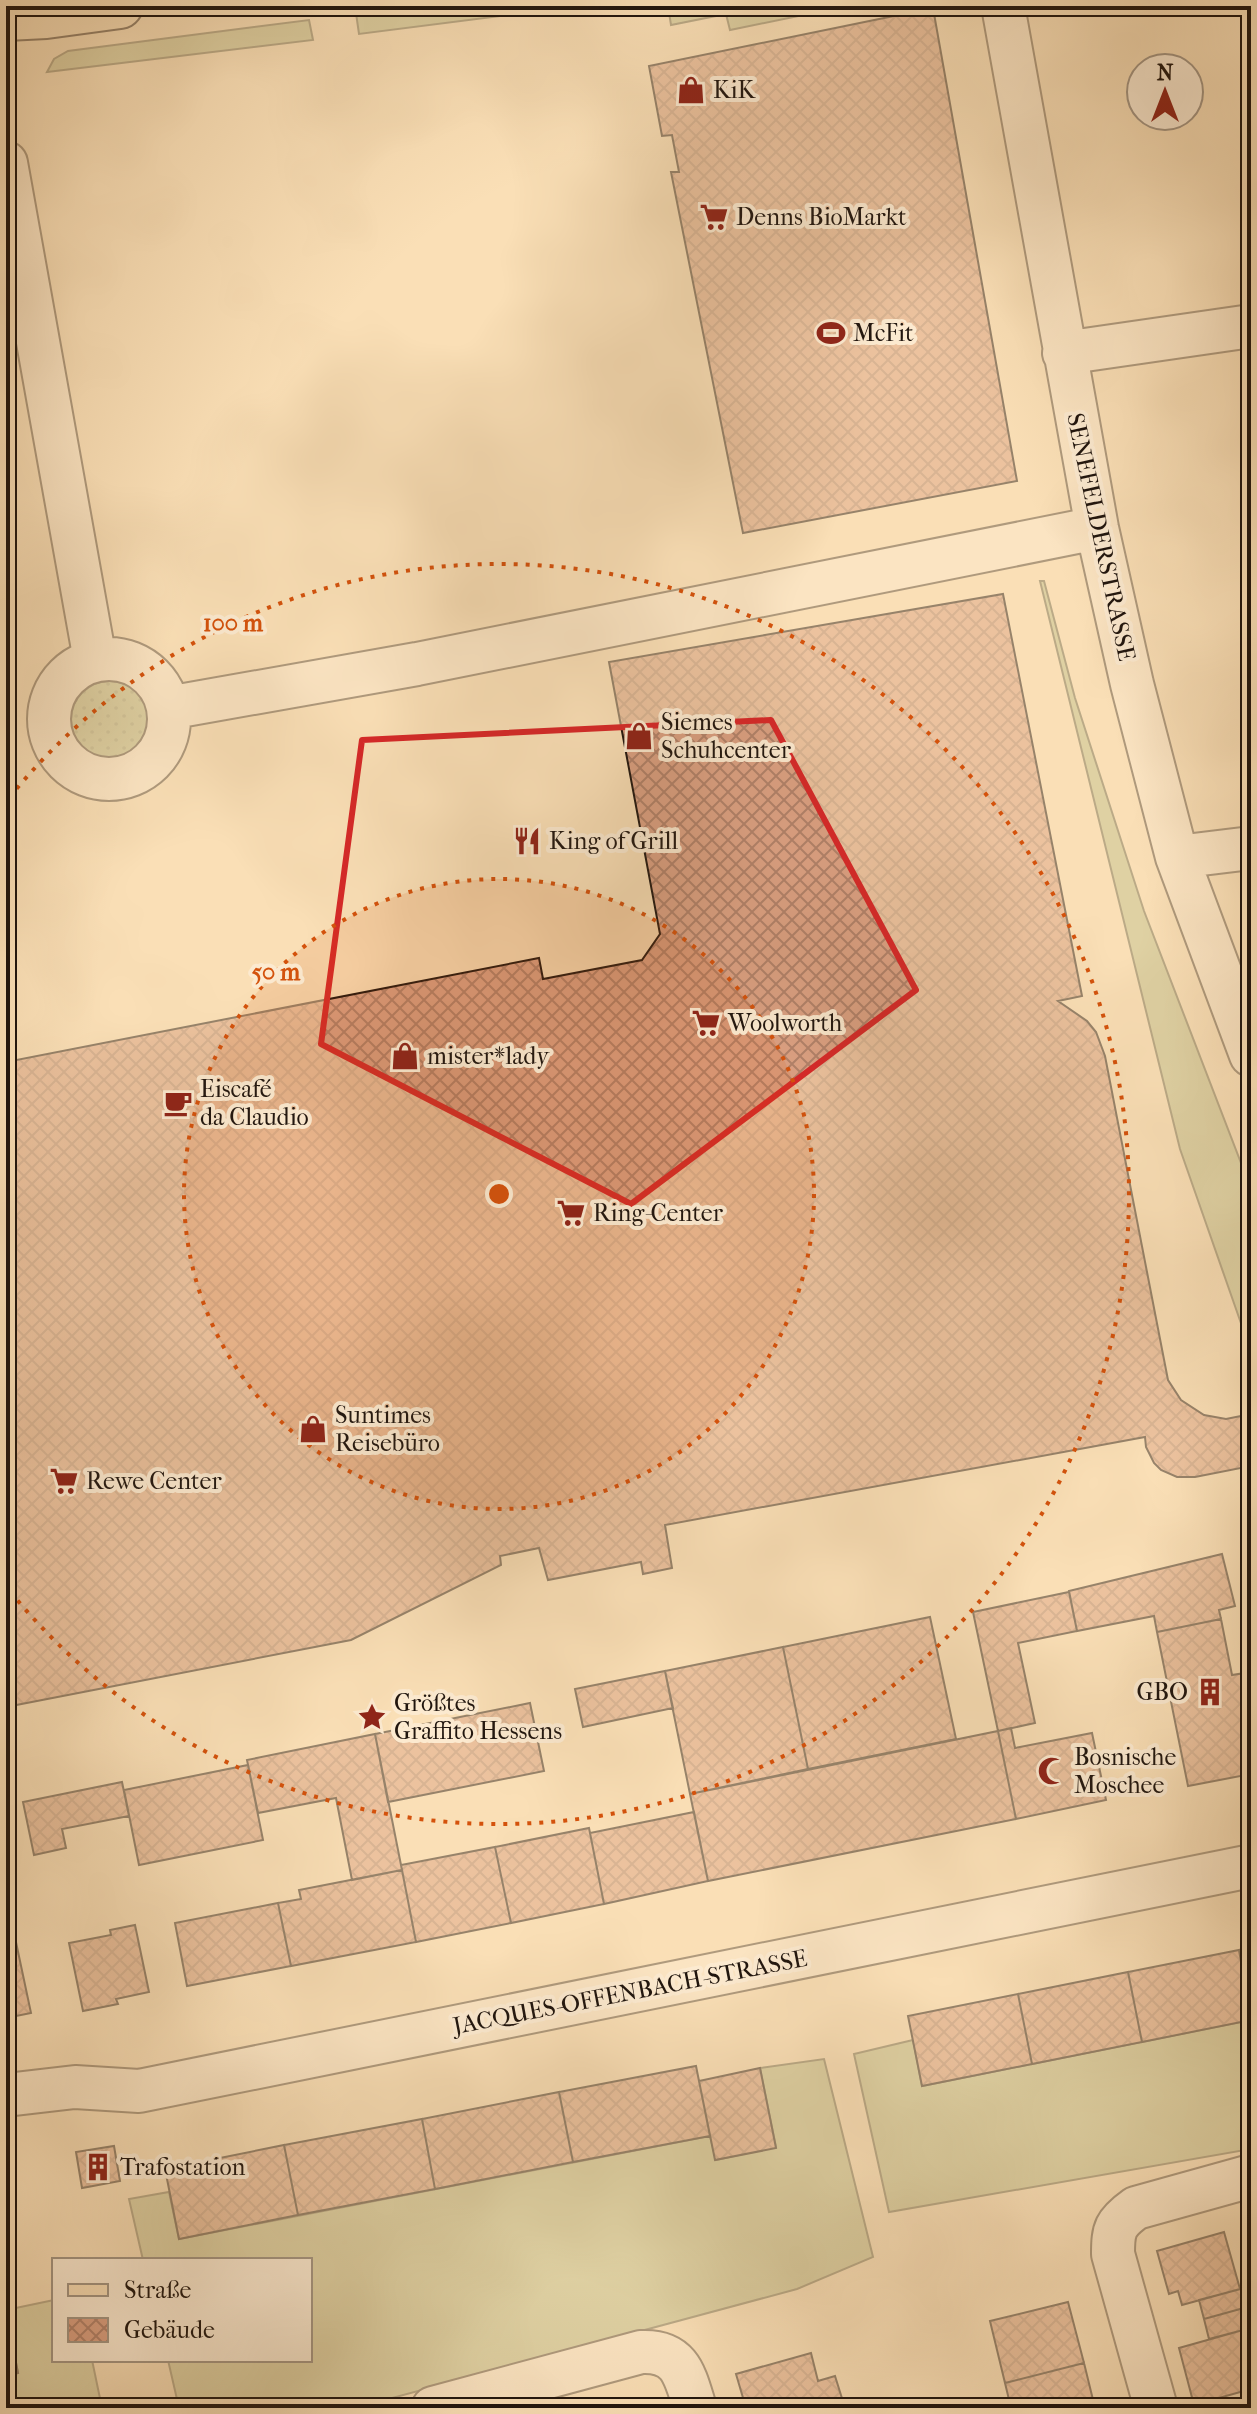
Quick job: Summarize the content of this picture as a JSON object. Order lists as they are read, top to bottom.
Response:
{
  "streets": {
    "street": ["SENEFELDERSTRASSE", "JACQUES-OFFENBACH-STRASSE"]
  },
  "places": {
    "shop": [
      "KiK",
      "Siemes Schuhcenter",
      "mister*lady",
      "Suntimes Reisebüro"
    ],
    "supermarket": [
      "Denns BioMarkt",
      "Woolworth",
      "Ring-Center",
      "Rewe Center"
    ],
    "sports": ["McFit"],
    "restaurant": ["King of Grill"],
    "cafe": ["Eiscafé da Claudio"],
    "building": ["GBO", "Trafostation"],
    "place": ["Größtes Graffito Hessens"],
    "mosque": ["Bosnische Moschee"]
  },
  "legend": ["Straße", "Gebäude"],
  "north": "top",
  "rings": ["100 m", "50 m"]
}
